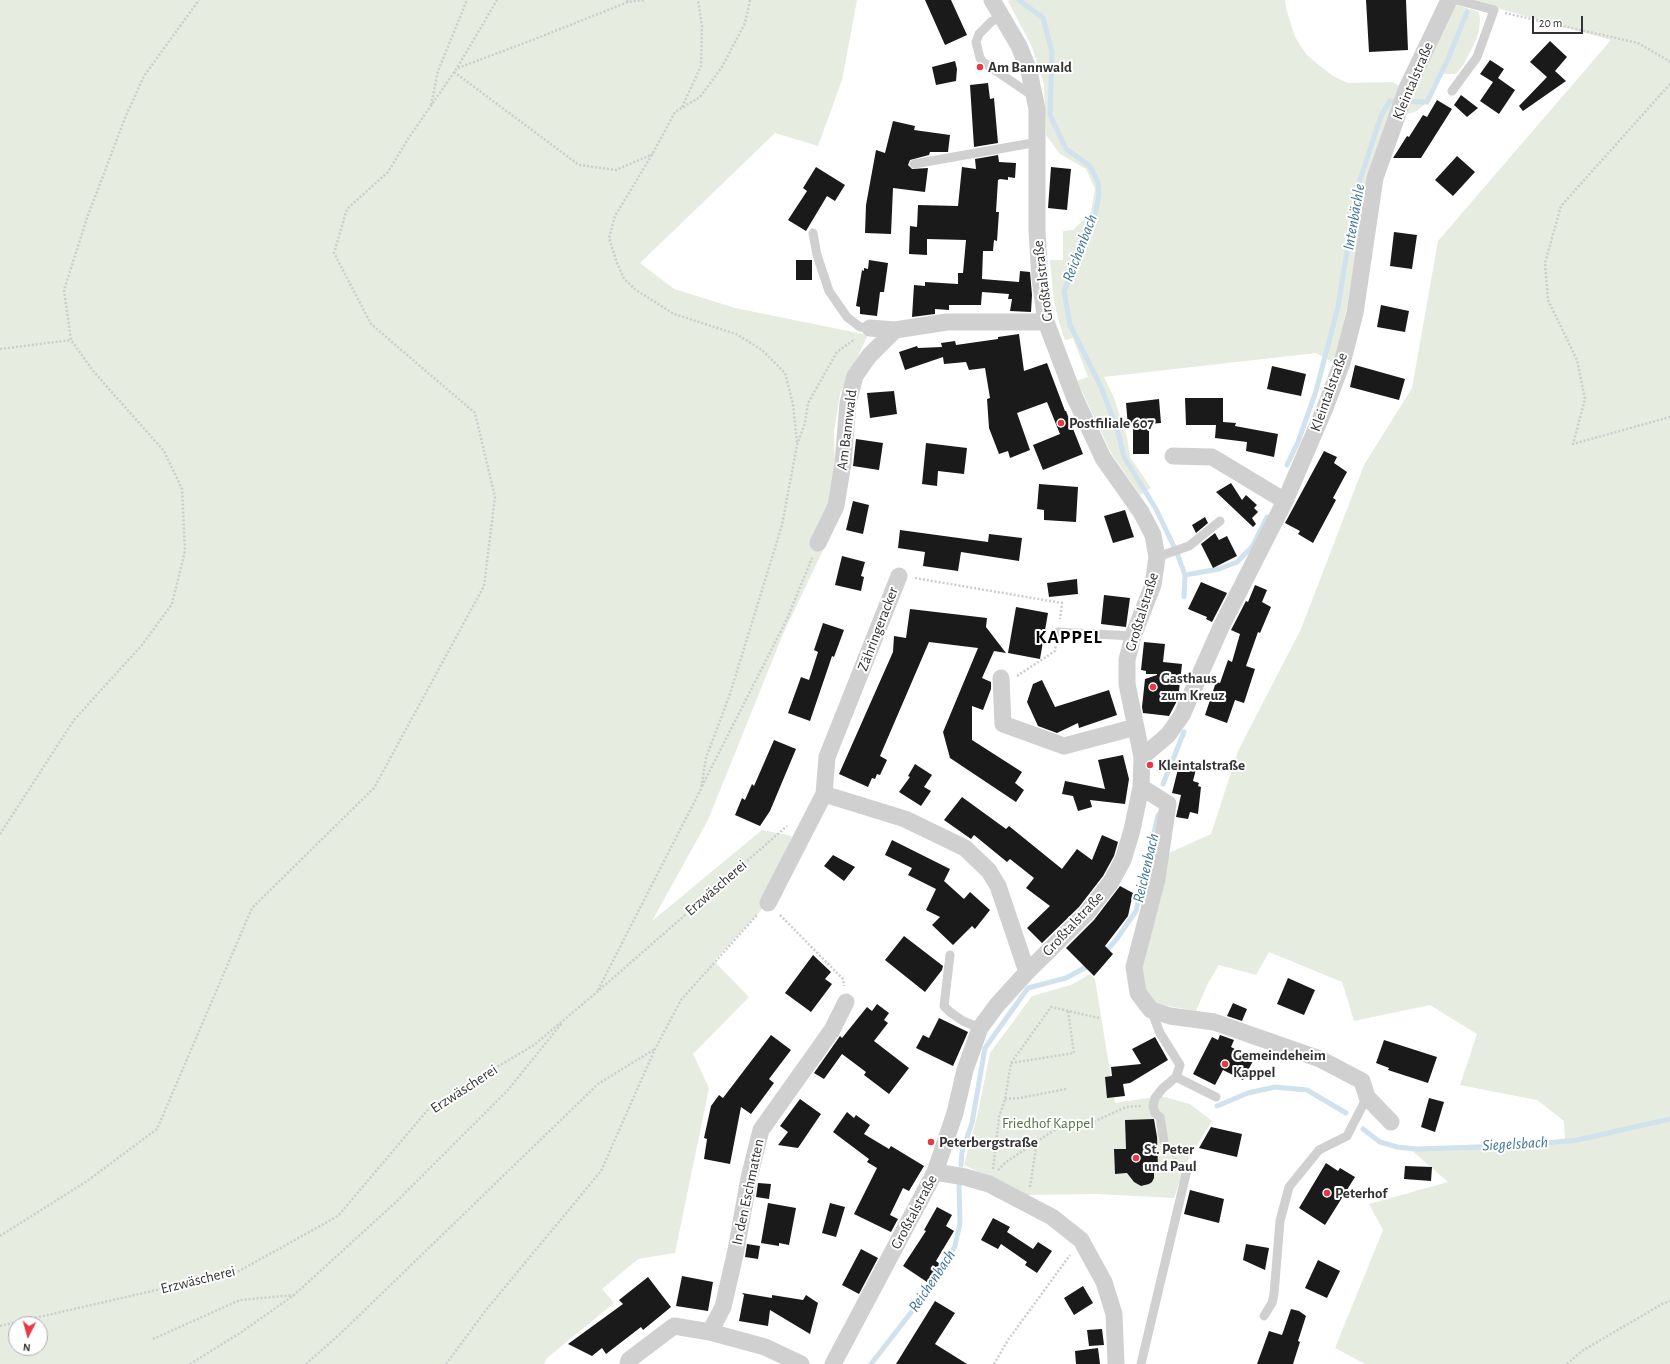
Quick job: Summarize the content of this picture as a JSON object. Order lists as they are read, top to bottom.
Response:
{
  "streets": {
    "street": [
      "Kleintalstraße",
      "Großtalstraße",
      "Am Bannwald",
      "Zähringeracker",
      "In den Eschmatten"
    ],
    "path": ["Erzwäscherei"]
  },
  "crossings": [
    ["Kleintalstraße", "Großtalstraße"]
  ],
  "districts": ["KAPPEL"],
  "water": ["Intenbächle", "Reichenbach", "Siegelsbach"],
  "parks": ["Friedhof Kappel"],
  "places": [
    "Am Bannwald",
    "Postfiliale 607",
    "Gasthaus zum Kreuz",
    "Kleintalstraße",
    "Gemeindeheim Kappel",
    "Peterbergstraße",
    "St. Peter und Paul",
    "Peterhof"
  ],
  "scale_bar": "20 m",
  "north": "bottom"
}
